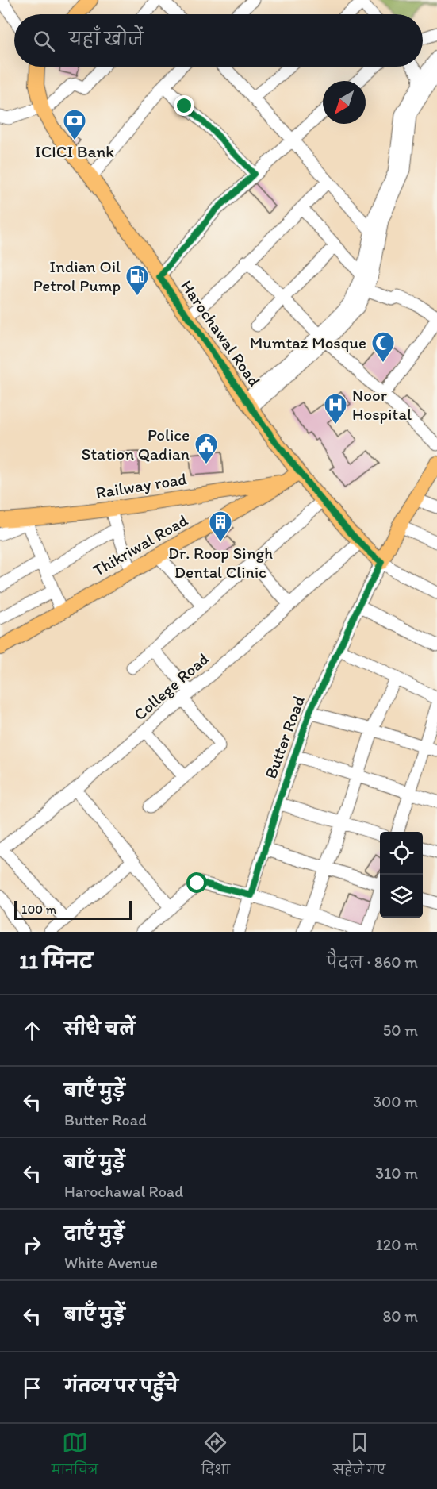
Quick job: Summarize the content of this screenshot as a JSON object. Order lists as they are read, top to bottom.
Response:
{
  "streets": {
    "main road": ["Harochawal Road", "Railway road", "Thikriwal Road"],
    "street": ["College Road", "Butter Road"]
  },
  "crossings": [
    ["Harochawal Road", "Railway road"],
    ["Harochawal Road", "Thikriwal Road"],
    ["Harochawal Road", "College Road"],
    ["Harochawal Road", "Butter Road"],
    ["Railway road", "Thikriwal Road"]
  ],
  "places": {
    "bank": ["ICICI Bank"],
    "fuel station": ["Indian Oil Petrol Pump"],
    "mosque": ["Mumtaz Mosque"],
    "hospital": ["Noor Hospital"],
    "public building": ["Police Station Qadian"],
    "building": ["Dr. Roop Singh Dental Clinic"]
  },
  "scale_bar": "100 m",
  "north": "bottom left",
  "page": {
    "search": "यहाँ खोजें",
    "scale": "100 m",
    "heading": ["11 मिनट", "पैदल · 860 m"],
    "list": [
      ["सीधे चलें", "50 m"],
      ["बाएँ मुड़ें", "Butter Road", "300 m"],
      ["बाएँ मुड़ें", "Harochawal Road", "310 m"],
      ["दाएँ मुड़ें", "White Avenue", "120 m"],
      ["बाएँ मुड़ें", "80 m"],
      "गंतव्य पर पहुँचे"
    ],
    "nav": ["मानचित्र", "दिशा", "सहेजे गए"]
  }
}
